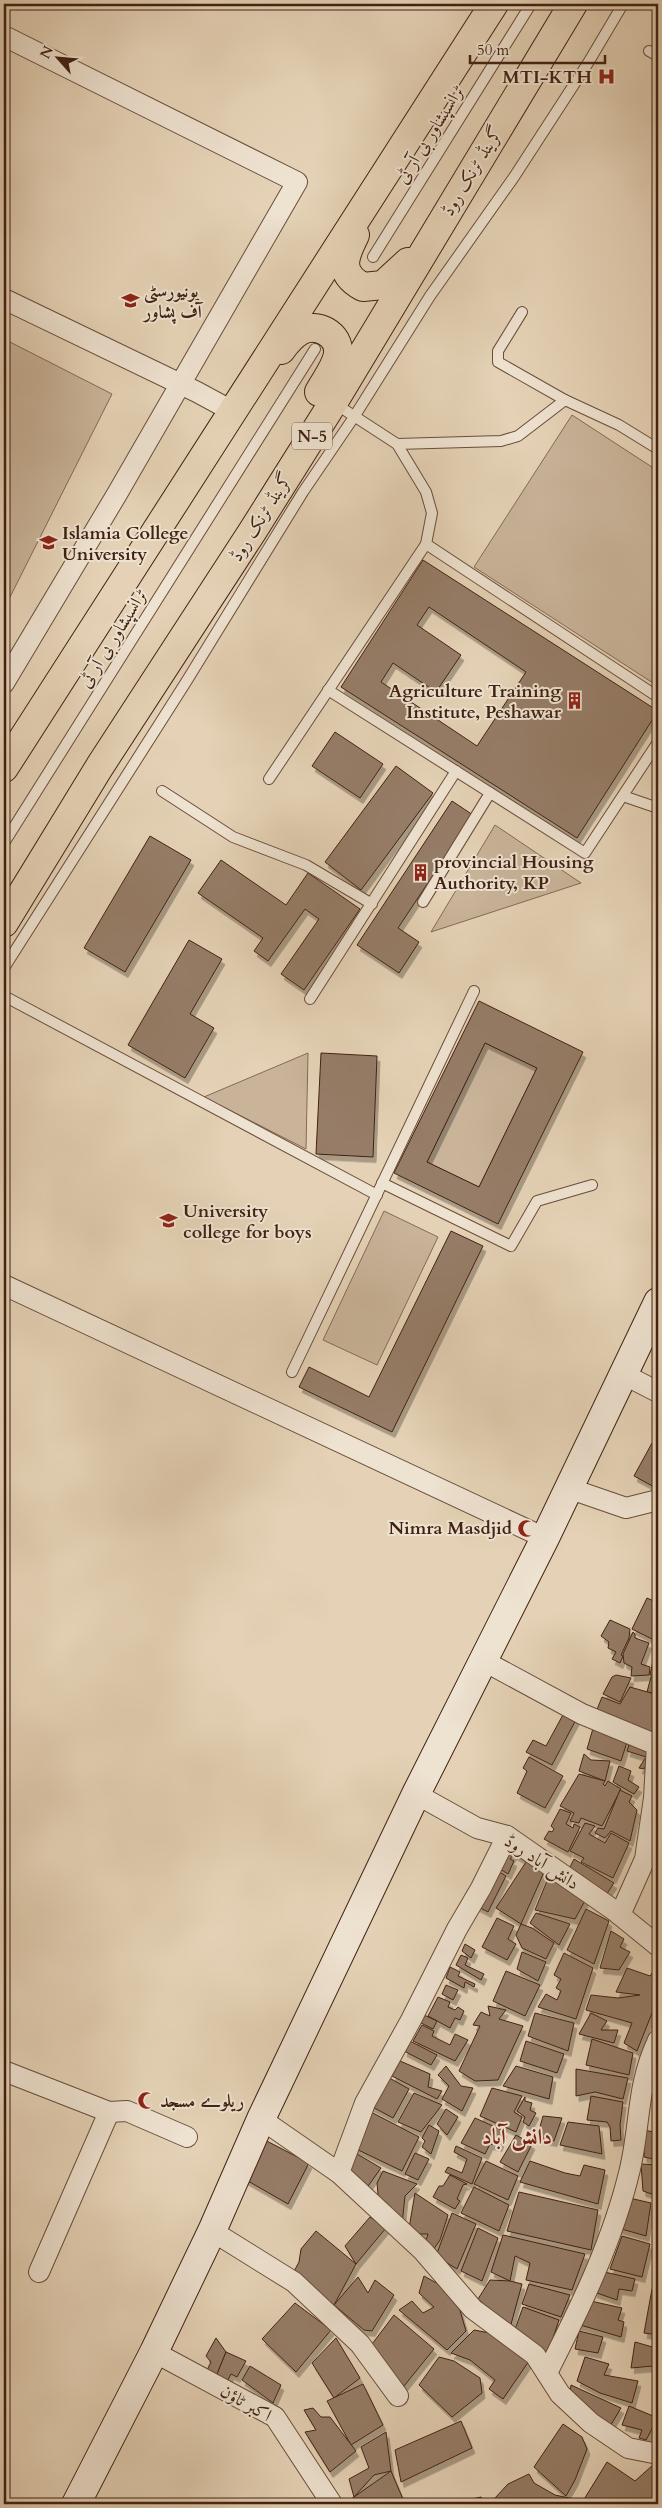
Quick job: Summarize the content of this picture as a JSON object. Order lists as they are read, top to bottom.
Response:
{
  "streets": {
    "highway": ["گرینڈ ٹرنک روڈ", "N-5"],
    "street": ["دانش آباد روڈ", "اکبر ٹاؤن"],
    "lane": ["ٹرانسپشاور بی آر ٹی"]
  },
  "districts": ["دانش آباد"],
  "places": {
    "hospital": ["MTI-KTH"],
    "school or university": ["یونیورسٹی آف پشاور", "Islamia College University", "University college for boys"],
    "building": ["Agriculture Training Institute, Peshawar", "provincial Housing Authority, KP"],
    "mosque": ["Nimra Masdjid", "ریلوے مسجد"]
  },
  "scale_bar": "50 m",
  "north": "top left"
}
